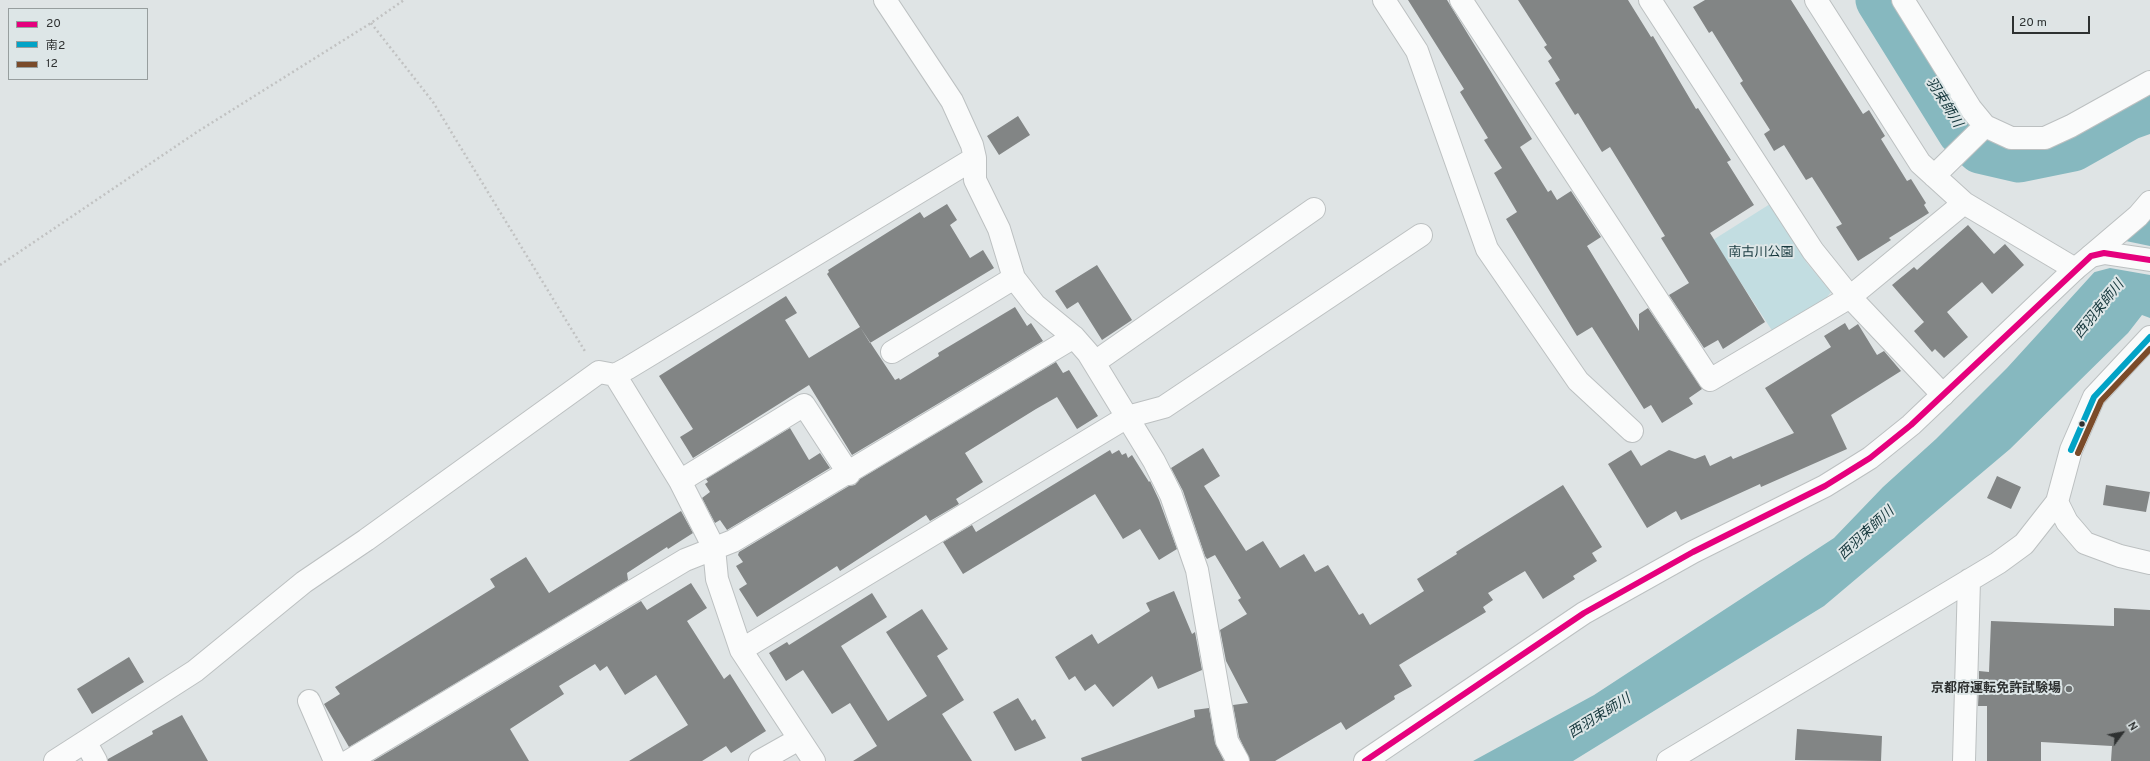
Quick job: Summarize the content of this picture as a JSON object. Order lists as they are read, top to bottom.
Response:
{
  "water": ["羽束師川", "西羽束師川"],
  "parks": ["南古川公園"],
  "places": ["京都府運転免許試験場"],
  "lines": ["transit line 20", "transit line 南2", "transit line 12"],
  "legend": ["20", "南2", "12"],
  "scale_bar": "20 m",
  "north": "top right"
}
